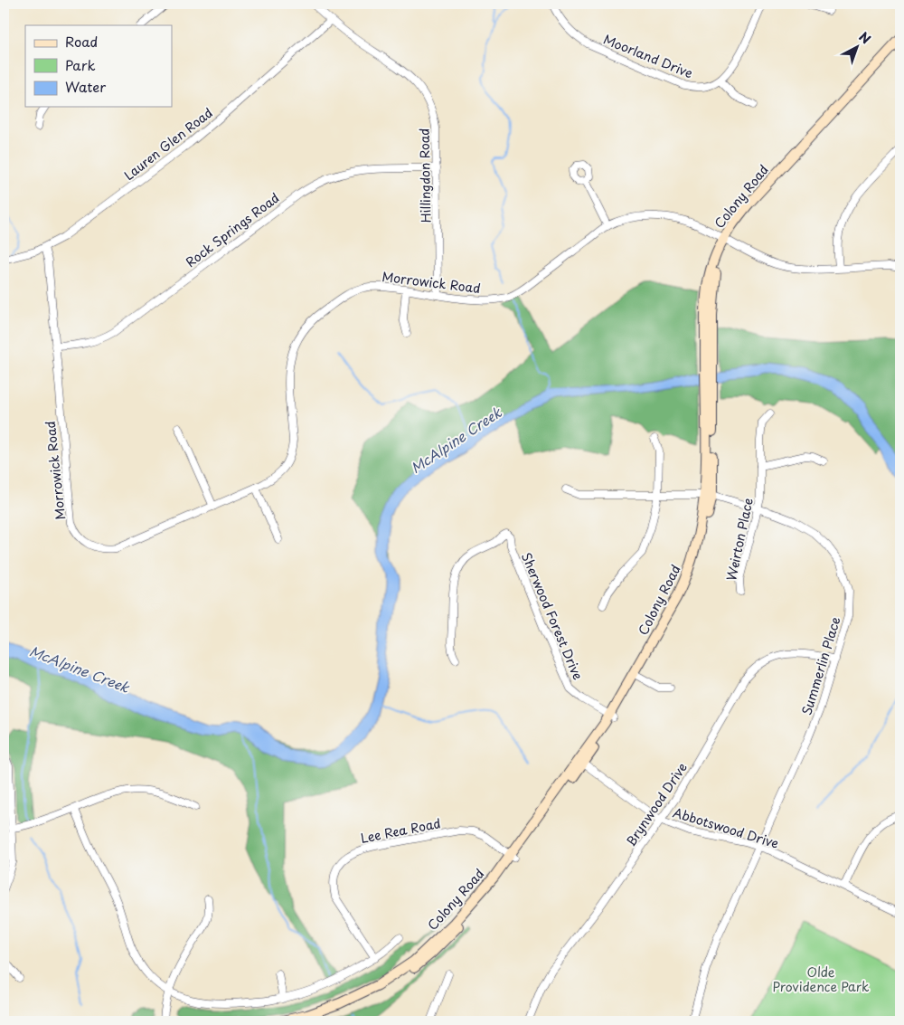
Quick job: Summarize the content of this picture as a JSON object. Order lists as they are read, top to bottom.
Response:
{
  "streets": {
    "main road": ["Colony Road"],
    "street": [
      "Moorland Drive",
      "Lauren Glen Road",
      "Hillingdon Road",
      "Rock Springs Road",
      "Morrowick Road",
      "Weirton Place",
      "Sherwood Forest Drive",
      "Summerlin Place",
      "Brynwood Drive",
      "Abbotswood Drive",
      "Lee Rea Road"
    ]
  },
  "crossings": [
    ["Lauren Glen Road", "Hillingdon Road"],
    ["Lauren Glen Road", "Morrowick Road"],
    ["Hillingdon Road", "Rock Springs Road"],
    ["Hillingdon Road", "Morrowick Road"],
    ["Colony Road", "Morrowick Road"],
    ["Colony Road", "Sherwood Forest Drive"],
    ["Colony Road", "Summerlin Place"],
    ["Colony Road", "Abbotswood Drive"],
    ["Colony Road", "Lee Rea Road"],
    ["Rock Springs Road", "Morrowick Road"],
    ["Weirton Place", "Summerlin Place"],
    ["Summerlin Place", "Brynwood Drive"],
    ["Summerlin Place", "Abbotswood Drive"],
    ["Brynwood Drive", "Abbotswood Drive"]
  ],
  "water": ["McAlpine Creek"],
  "parks": ["Olde Providence Park"],
  "legend": ["Road", "Park", "Water"],
  "north": "top right"
}
